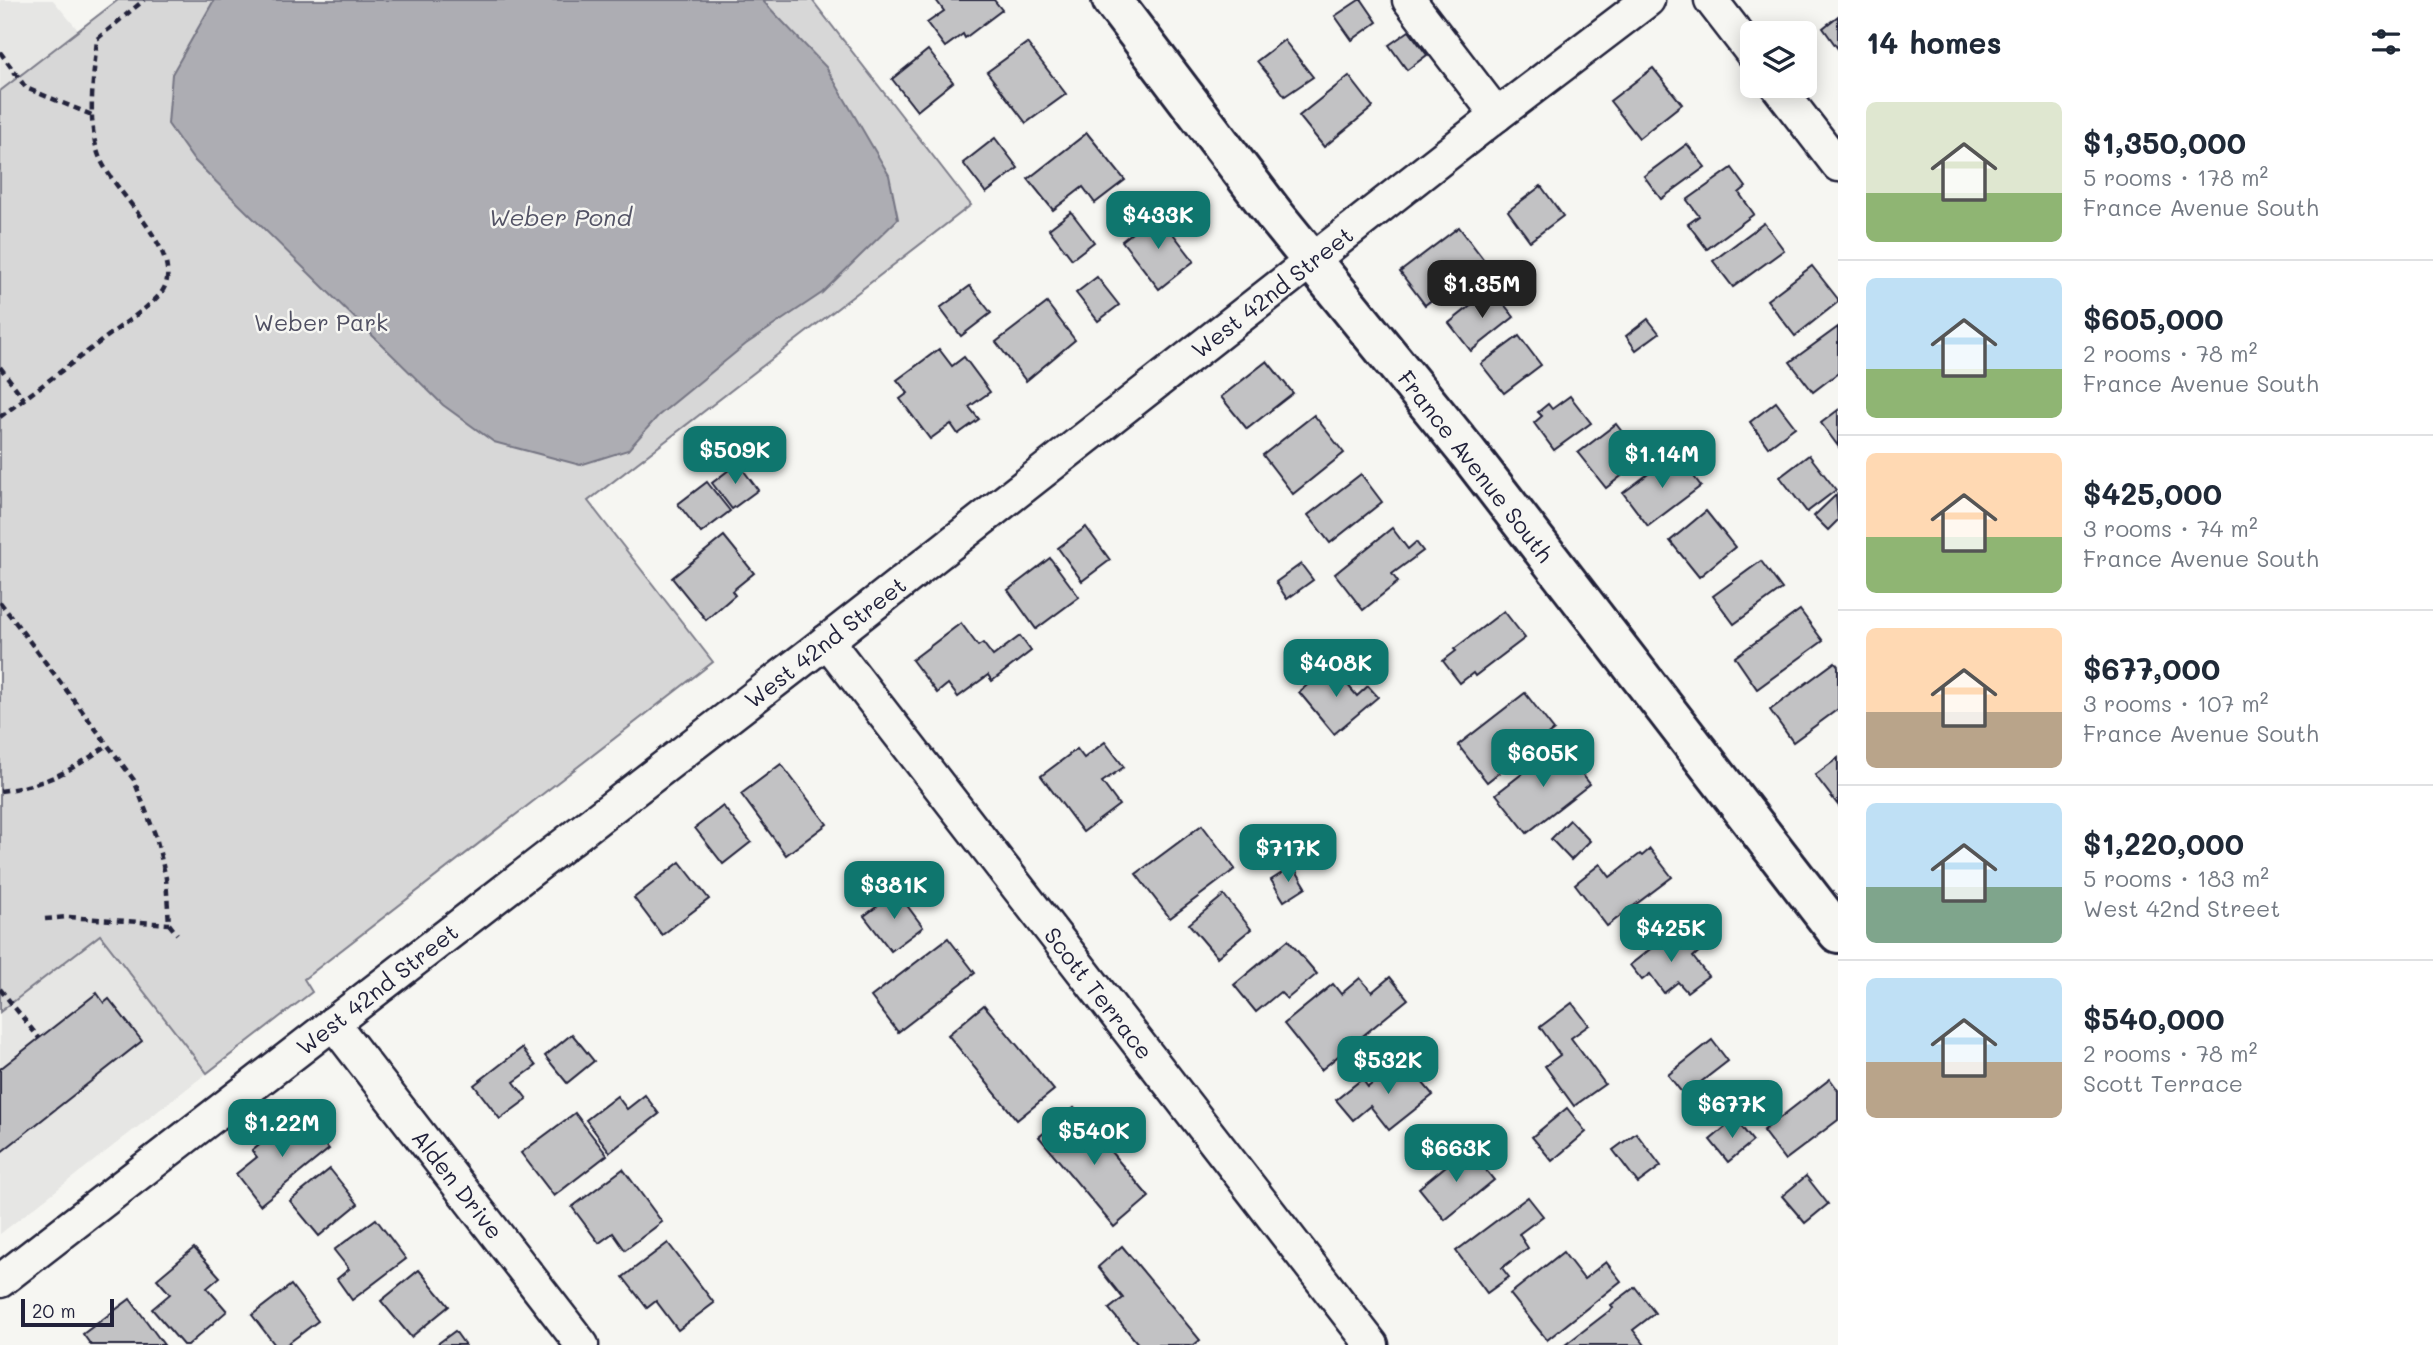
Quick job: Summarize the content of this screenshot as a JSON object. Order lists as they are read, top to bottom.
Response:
{
  "streets": {
    "main road": ["France Avenue South"],
    "street": ["West 42nd Street", "Scott Terrace", "Alden Drive"]
  },
  "crossings": [
    ["West 42nd Street", "France Avenue South"],
    ["West 42nd Street", "Scott Terrace"],
    ["West 42nd Street", "Alden Drive"]
  ],
  "water": ["Weber Pond"],
  "parks": ["Weber Park"],
  "scale_bar": "20 m",
  "page": {
    "heading": "14 homes",
    "list": [
      {
        "name": "$1,350,000",
        "note": "5 rooms · 178 m² · France Avenue South"
      },
      {
        "name": "$605,000",
        "note": "2 rooms · 78 m² · France Avenue South"
      },
      {
        "name": "$425,000",
        "note": "3 rooms · 74 m² · France Avenue South"
      },
      {
        "name": "$677,000",
        "note": "3 rooms · 107 m² · France Avenue South"
      },
      {
        "name": "$1,220,000",
        "note": "5 rooms · 183 m² · West 42nd Street"
      },
      {
        "name": "$540,000",
        "note": "2 rooms · 78 m² · Scott Terrace"
      }
    ],
    "price": [
      "$433K",
      "$1.35M",
      "$509K",
      "$1.14M",
      "$408K",
      "$605K",
      "$717K",
      "$381K",
      "$425K",
      "$532K",
      "$677K",
      "$1.22M",
      "$540K",
      "$663K"
    ],
    "scale": "20 m"
  }
}
